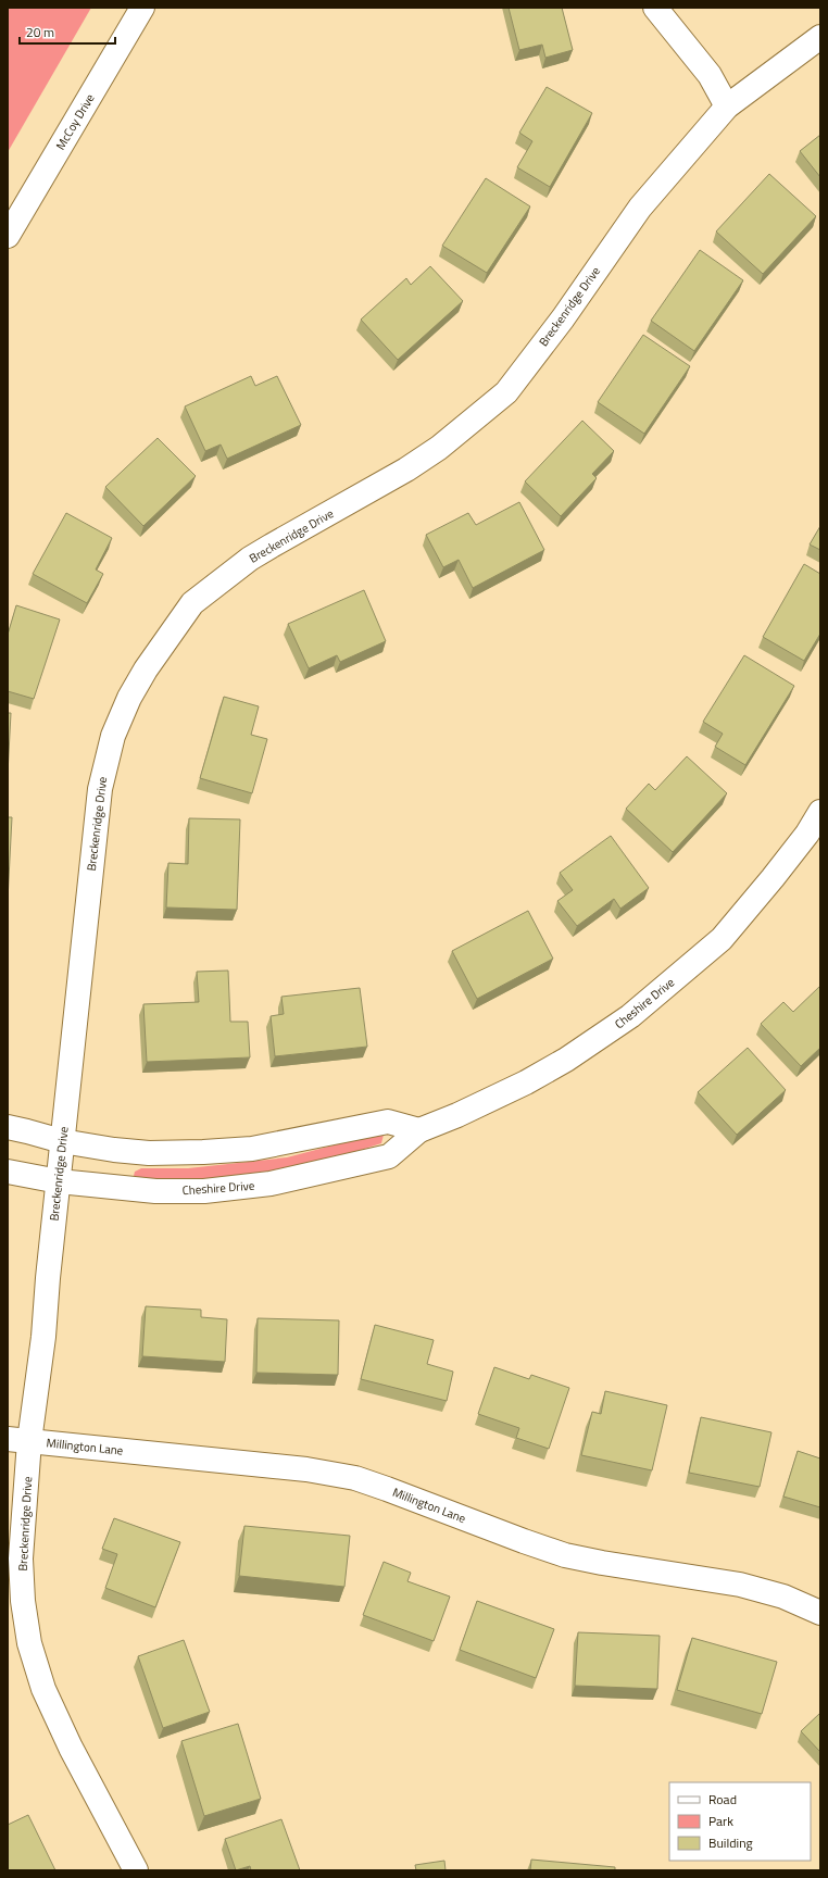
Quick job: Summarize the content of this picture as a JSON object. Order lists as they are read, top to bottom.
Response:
{
  "streets": {
    "street": [
      "McCoy Drive",
      "Breckenridge Drive",
      "Cheshire Drive",
      "Millington Lane"
    ]
  },
  "crossings": [
    ["Breckenridge Drive", "Cheshire Drive"],
    ["Breckenridge Drive", "Millington Lane"]
  ],
  "legend": ["Road", "Park", "Building"],
  "scale_bar": "20 m"
}
